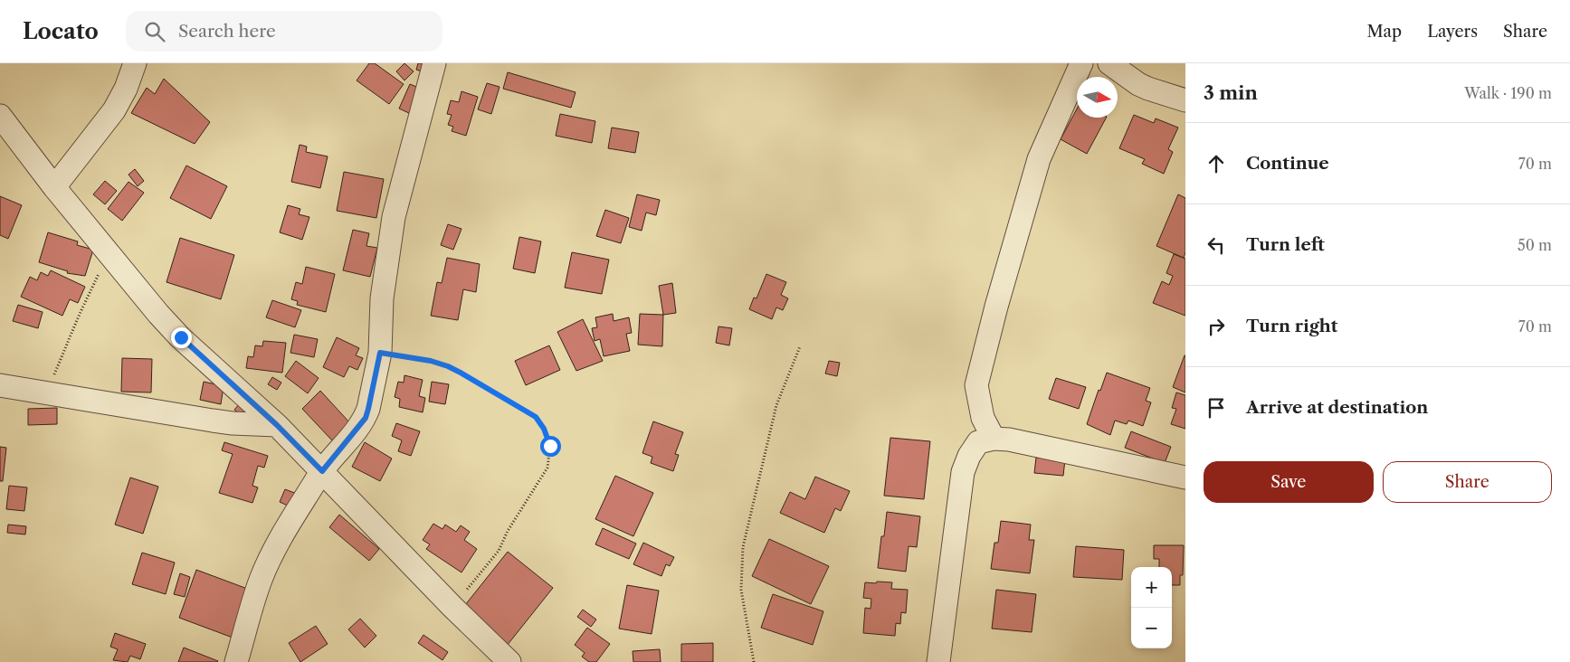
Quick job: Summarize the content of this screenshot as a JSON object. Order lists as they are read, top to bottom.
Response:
{
  "north": "right",
  "page": {
    "header": "Locato",
    "search": "Search here",
    "nav": ["Map", "Layers", "Share"],
    "heading": ["3 min", "Walk · 190 m"],
    "list": [
      ["Continue", "70 m"],
      ["Turn left", "50 m"],
      ["Turn right", "70 m"],
      "Arrive at destination"
    ],
    "buttons": ["Save", "Share"],
    "map_buttons": ["+", "−"]
  }
}
